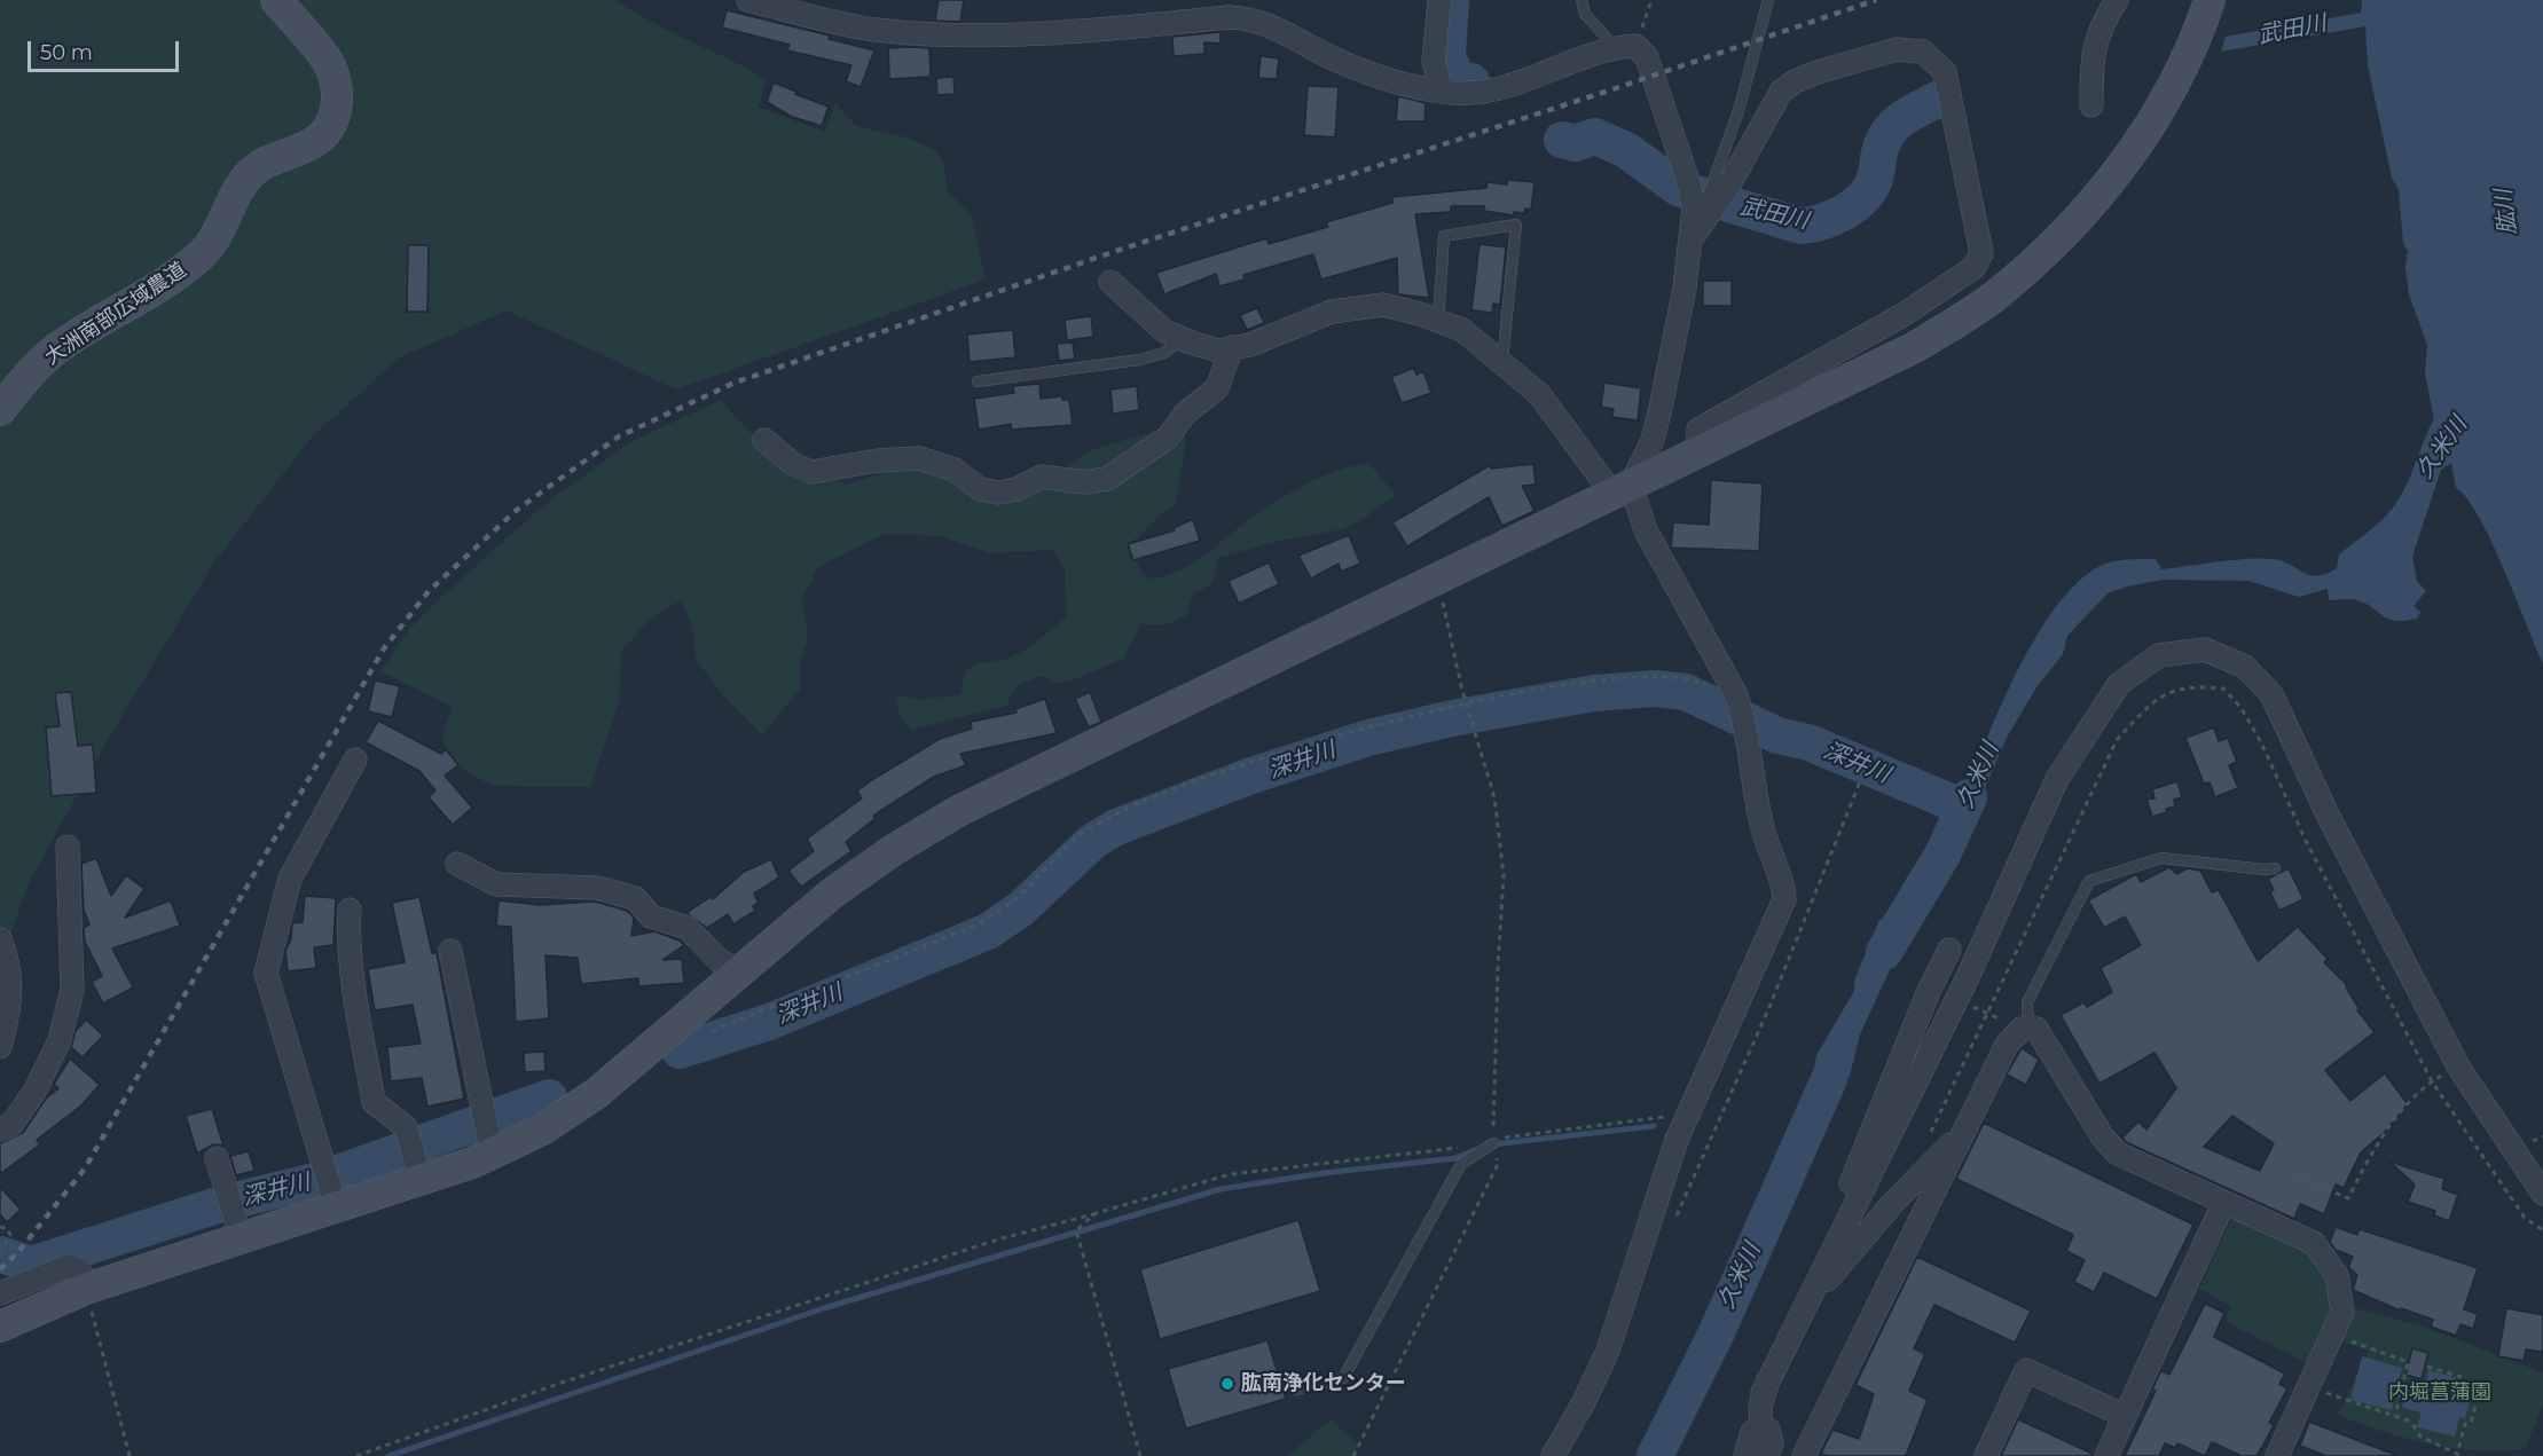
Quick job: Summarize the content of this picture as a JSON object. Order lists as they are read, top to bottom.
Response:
{
  "streets": {
    "street": ["大洲南部広域農道"]
  },
  "water": [
    "武田川",
    "肱川",
    "久米川",
    "深井川"
  ],
  "parks": ["内堀菖蒲園"],
  "places": ["肱南浄化センター"],
  "scale_bar": "50 m"
}
